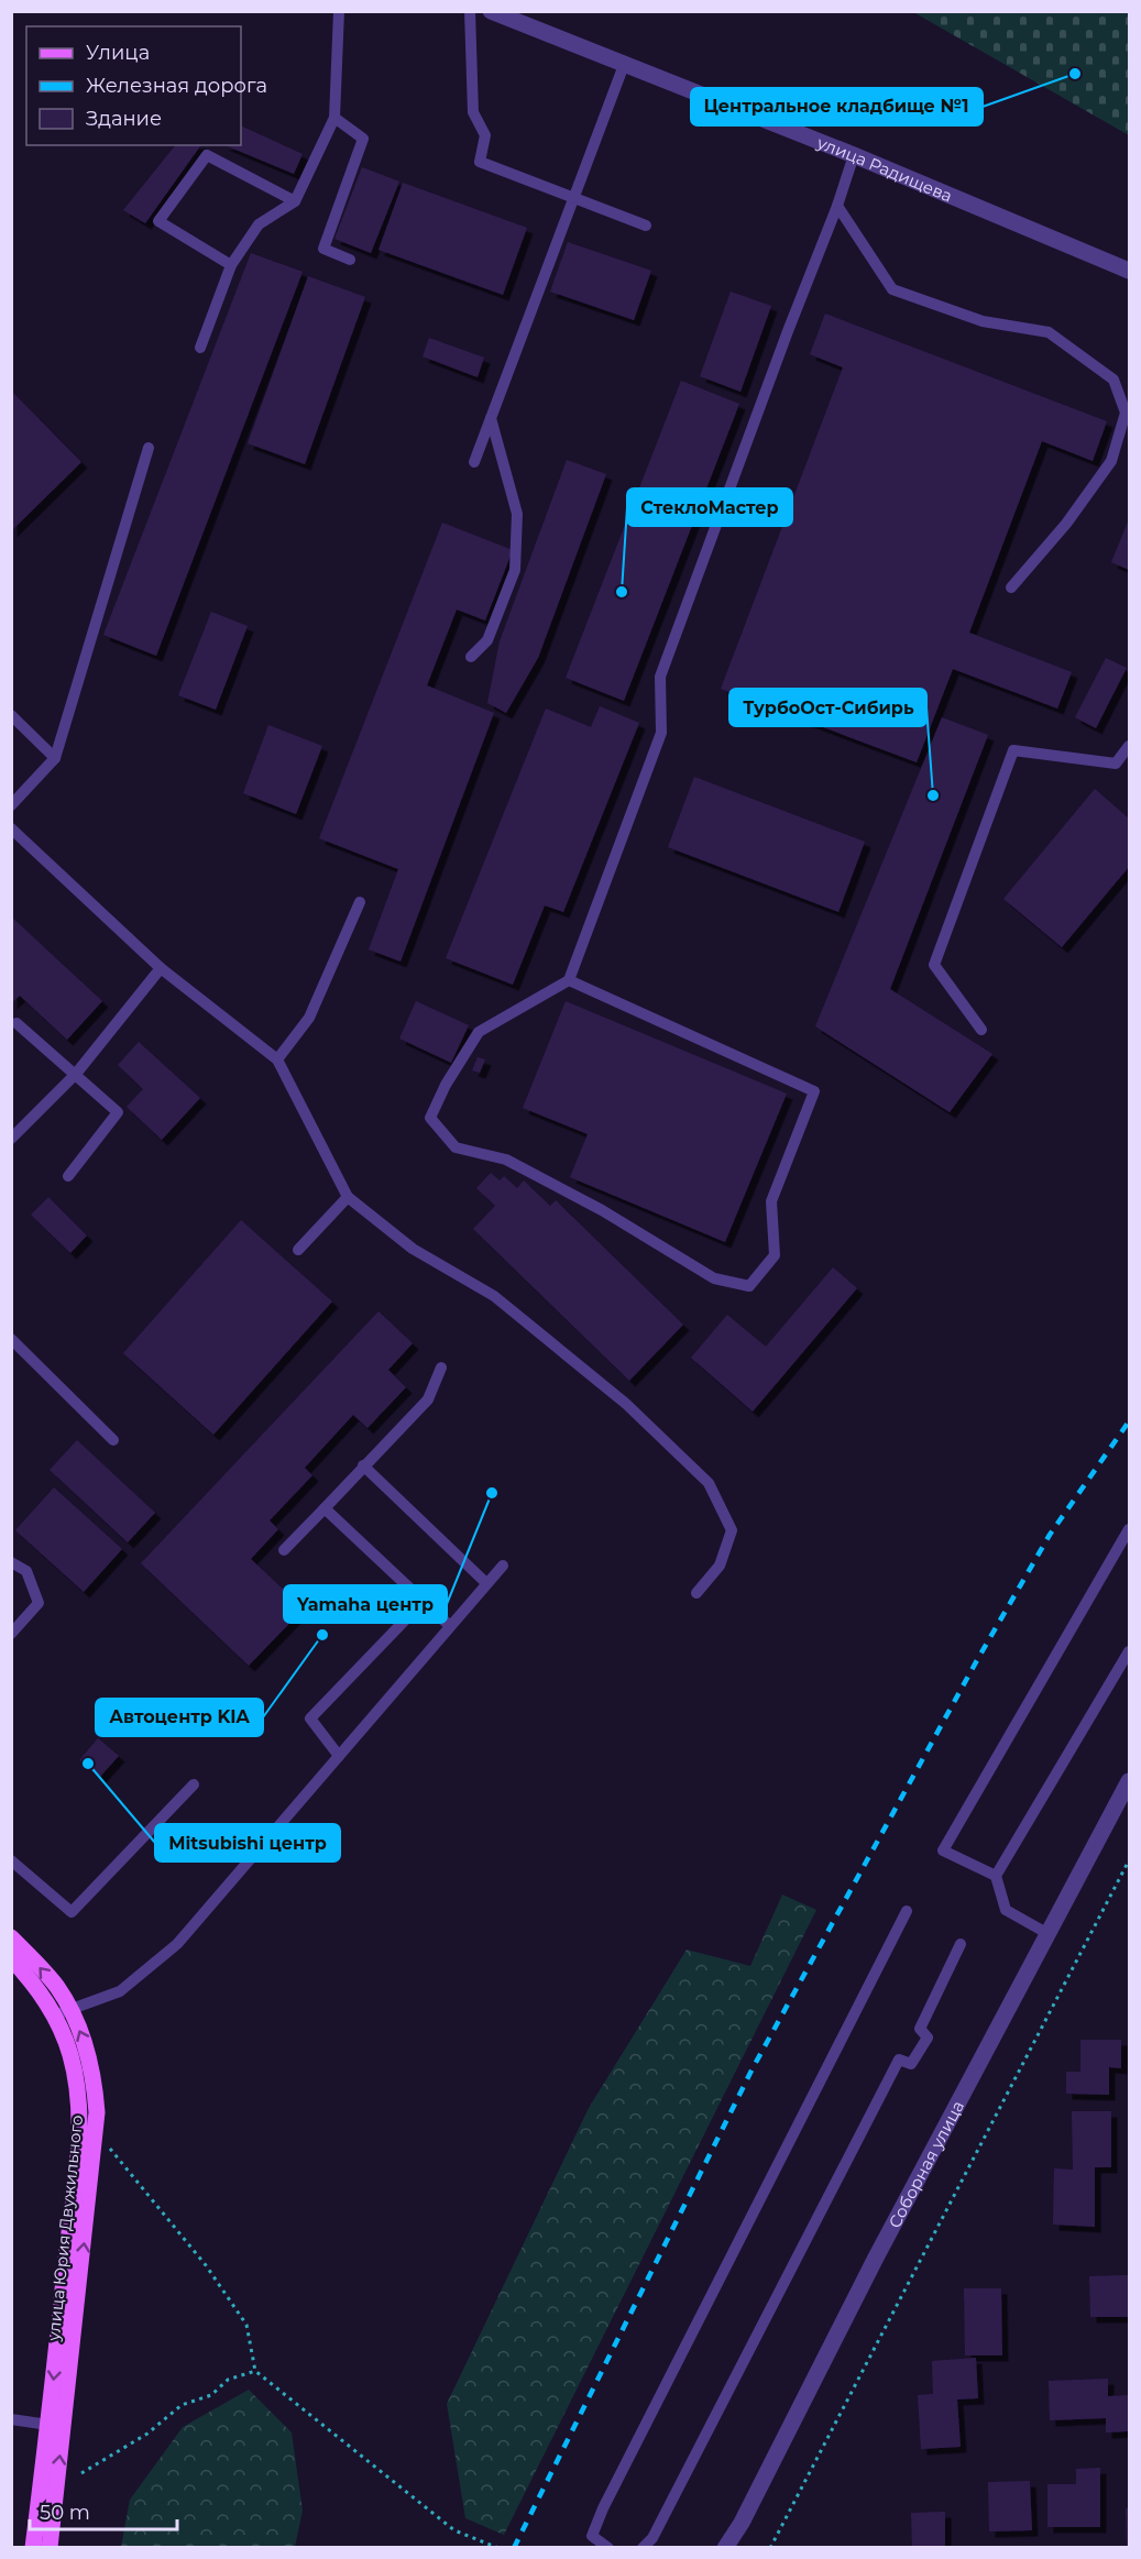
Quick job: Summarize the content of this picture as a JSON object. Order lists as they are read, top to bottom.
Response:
{
  "streets": {
    "main road": ["улица Юрия Двужильного"],
    "street": ["улица Радищева", "Соборная улица"]
  },
  "places": [
    "Центральное кладбище №1",
    "СтеклоМастер",
    "ТурбоОст-Сибирь",
    "Yamaha центр",
    "Автоцентр KIA",
    "Mitsubishi центр"
  ],
  "legend": ["Улица", "Железная дорога", "Здание"],
  "scale_bar": "50 m"
}
